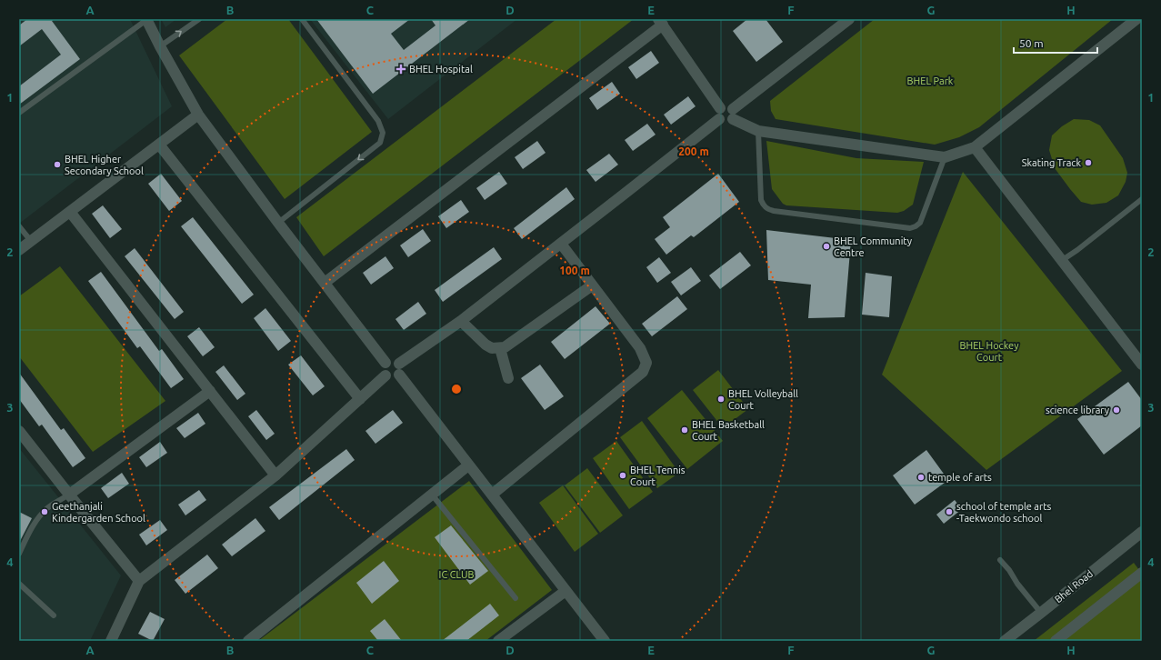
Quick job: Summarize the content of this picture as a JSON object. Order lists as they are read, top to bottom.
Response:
{
  "streets": {
    "street": ["Bhel Road"]
  },
  "parks": ["BHEL Park", "BHEL Hockey Court", "IC CLUB"],
  "places": {
    "health": ["BHEL Hospital"],
    "other": [
      "Skating Track",
      "BHEL Higher Secondary School",
      "BHEL Community Centre",
      "BHEL Volleyball Court",
      "science library",
      "BHEL Basketball Court",
      "BHEL Tennis Court",
      "temple of arts",
      "Geethanjali Kindergarden School",
      "school of temple arts -Taekwondo school"
    ]
  },
  "scale_bar": "50 m",
  "grid": {
    "columns": [
      "A",
      "B",
      "C",
      "D",
      "E",
      "F",
      "G",
      "H"
    ],
    "rows": [
      "1",
      "2",
      "3",
      "4"
    ]
  },
  "rings": ["200 m", "100 m"]
}
